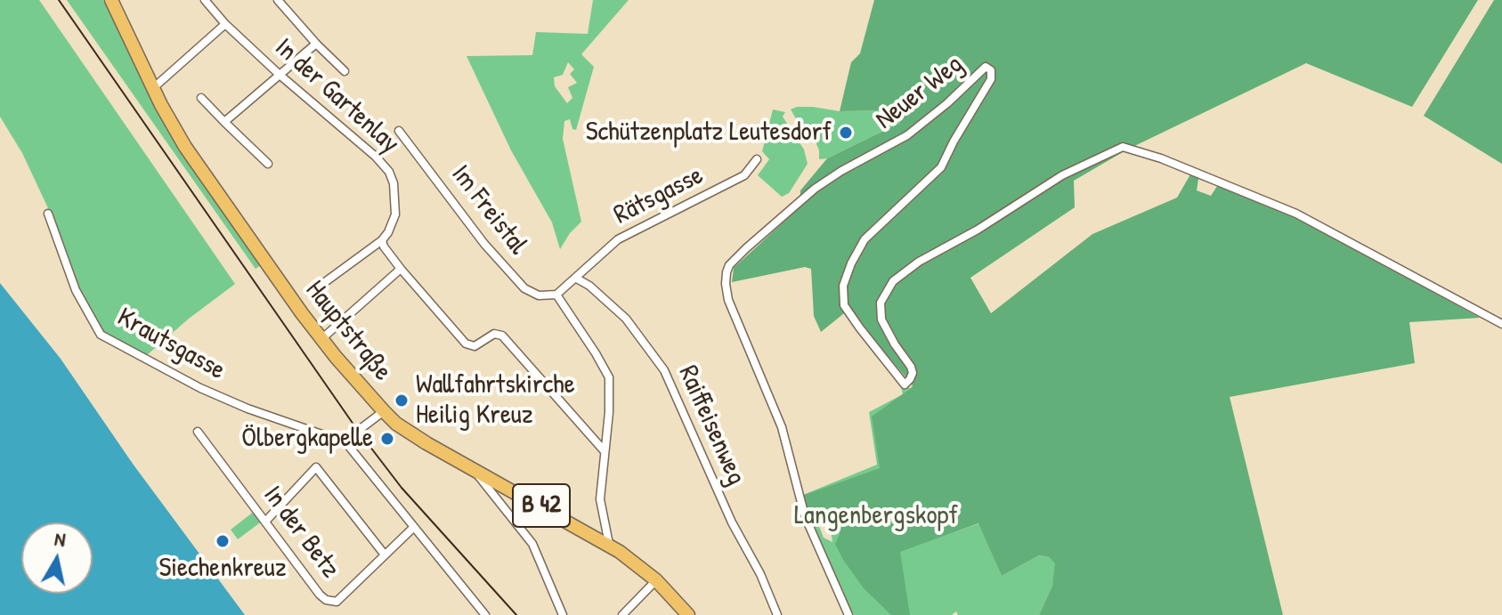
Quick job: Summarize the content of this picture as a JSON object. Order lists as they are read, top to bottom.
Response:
{
  "streets": {
    "main road": ["Hauptstraße", "B 42"],
    "street": [
      "Neuer Weg",
      "In der Gartenlay",
      "Rätsgasse",
      "Im Freistal",
      "Krautsgasse",
      "Raiffeisenweg",
      "In der Betz"
    ]
  },
  "crossings": [
    ["Rätsgasse", "Im Freistal"],
    ["Rätsgasse", "Raiffeisenweg"]
  ],
  "parks": ["Langenbergskopf"],
  "places": [
    "Schützenplatz Leutesdorf",
    "Wallfahrtskirche Heilig Kreuz",
    "Ölbergkapelle",
    "Siechenkreuz"
  ],
  "north": "top"
}
